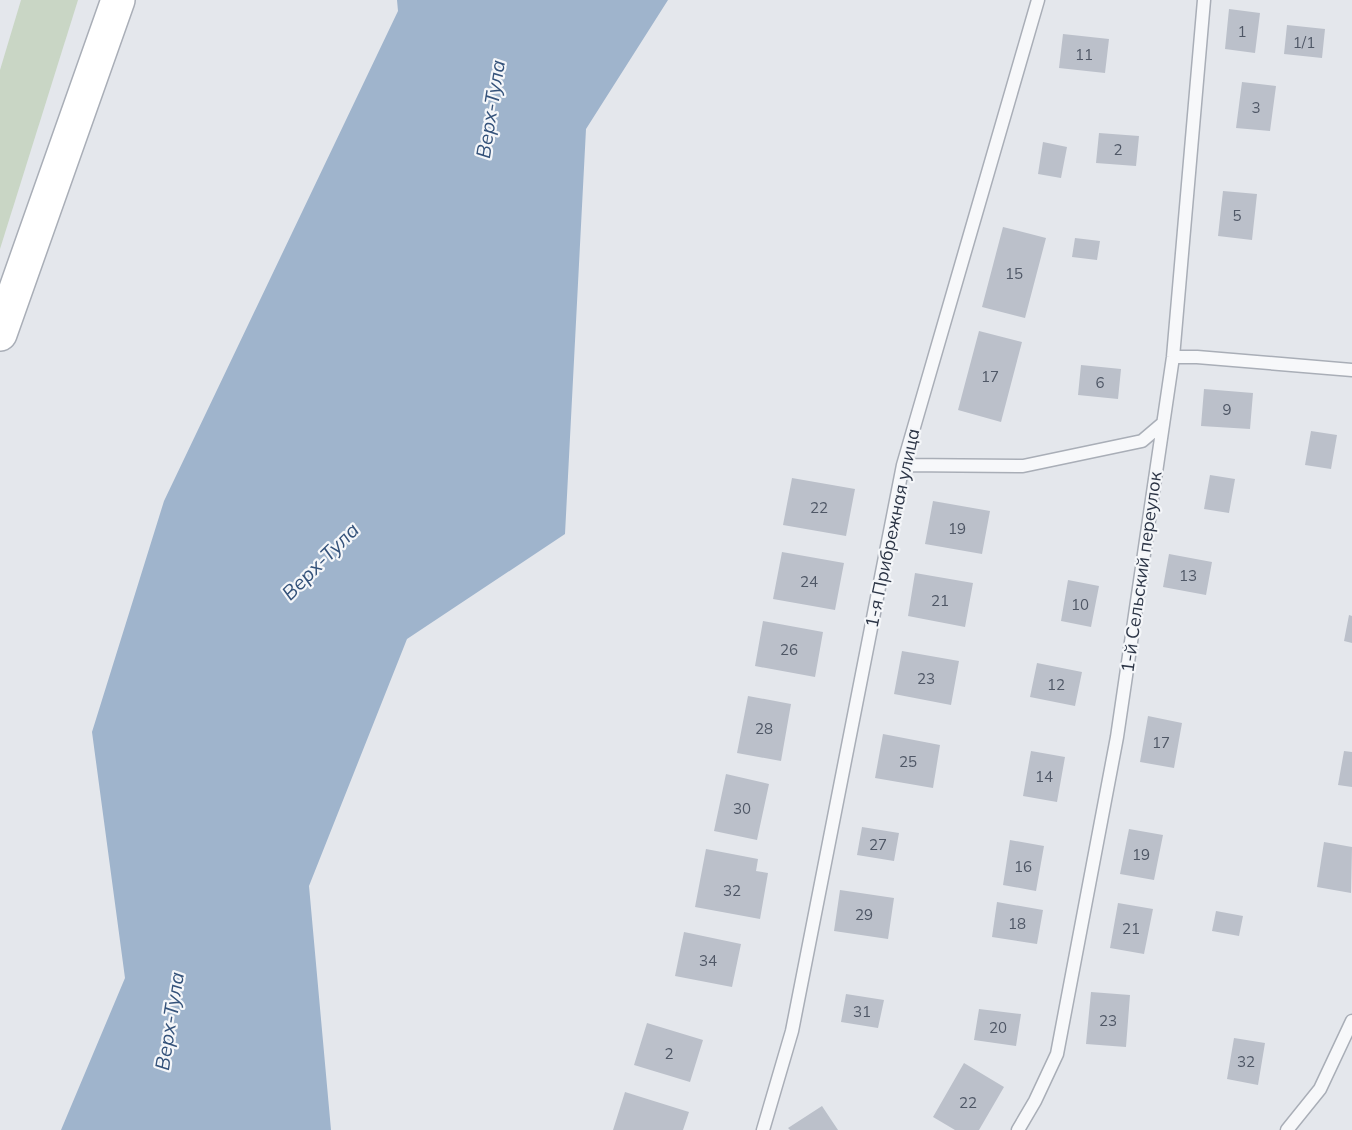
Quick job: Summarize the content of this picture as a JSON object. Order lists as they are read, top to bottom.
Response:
{
  "streets": {
    "lane": ["1-я Прибрежная улица", "1-й Сельский переулок"]
  },
  "water": ["Верх-Тула"],
  "house_numbers": [
    "1",
    "1/1",
    "11",
    "3",
    "2",
    "5",
    "15",
    "17",
    "6",
    "9",
    "22",
    "19",
    "13",
    "24",
    "21",
    "10",
    "26",
    "23",
    "12",
    "28",
    "17",
    "25",
    "14",
    "30",
    "27",
    "19",
    "16",
    "32",
    "29",
    "18",
    "21",
    "34",
    "31",
    "23",
    "20",
    "2",
    "32",
    "22"
  ]
}
